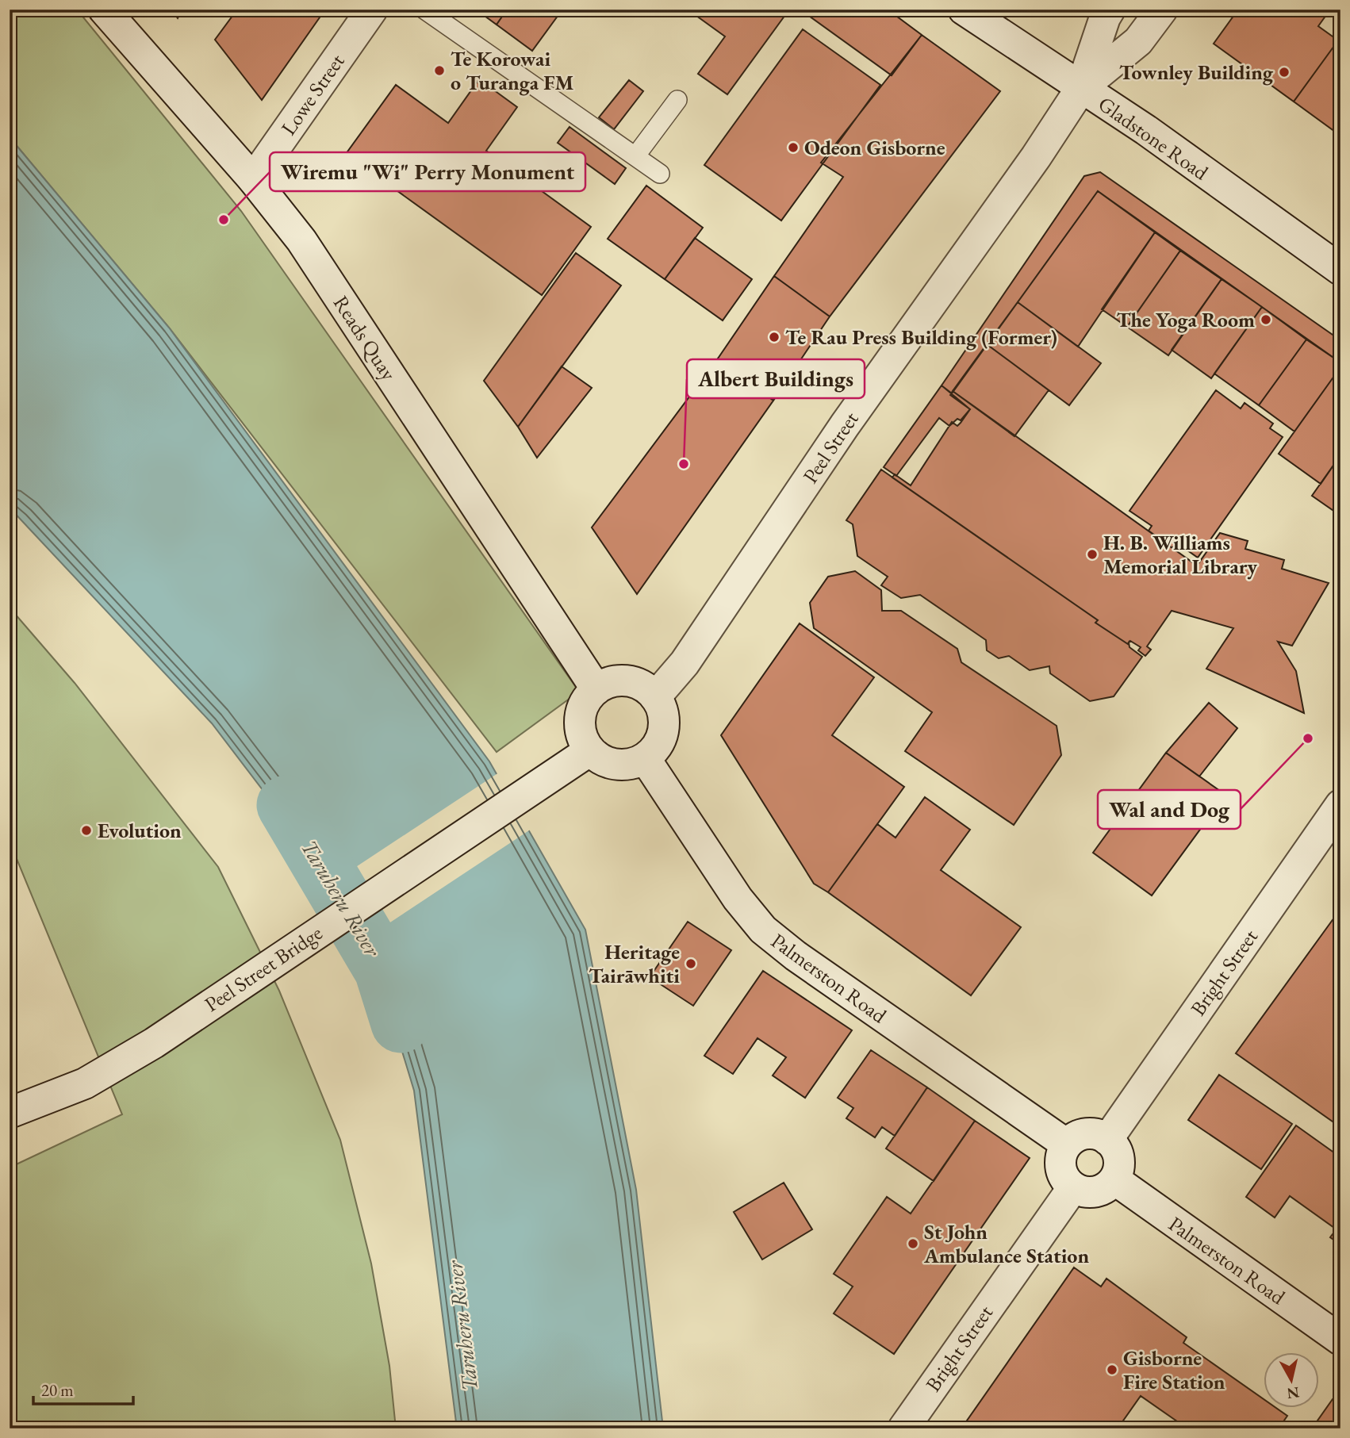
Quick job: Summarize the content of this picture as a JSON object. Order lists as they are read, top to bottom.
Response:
{
  "streets": {
    "street": [
      "Lowe Street",
      "Gladstone Road",
      "Reads Quay",
      "Peel Street",
      "Peel Street Bridge",
      "Bright Street",
      "Palmerston Road"
    ]
  },
  "crossings": [
    ["Lowe Street", "Reads Quay"],
    ["Gladstone Road", "Peel Street"],
    ["Reads Quay", "Peel Street"],
    ["Reads Quay", "Peel Street Bridge"],
    ["Reads Quay", "Palmerston Road"],
    ["Peel Street", "Peel Street Bridge"],
    ["Peel Street", "Palmerston Road"],
    ["Peel Street Bridge", "Palmerston Road"],
    ["Bright Street", "Palmerston Road"]
  ],
  "water": ["Taruheru River"],
  "places": [
    "Te Korowai o Turanga FM",
    "Townley Building",
    "Odeon Gisborne",
    "Wiremu \"Wi\" Perry Monument",
    "The Yoga Room",
    "Te Rau Press Building (Former)",
    "Albert Buildings",
    "H. B. Williams Memorial Library",
    "Wal and Dog",
    "Evolution",
    "Heritage Tairāwhiti",
    "St John Ambulance Station",
    "Gisborne Fire Station"
  ],
  "scale_bar": "20 m",
  "north": "bottom"
}
